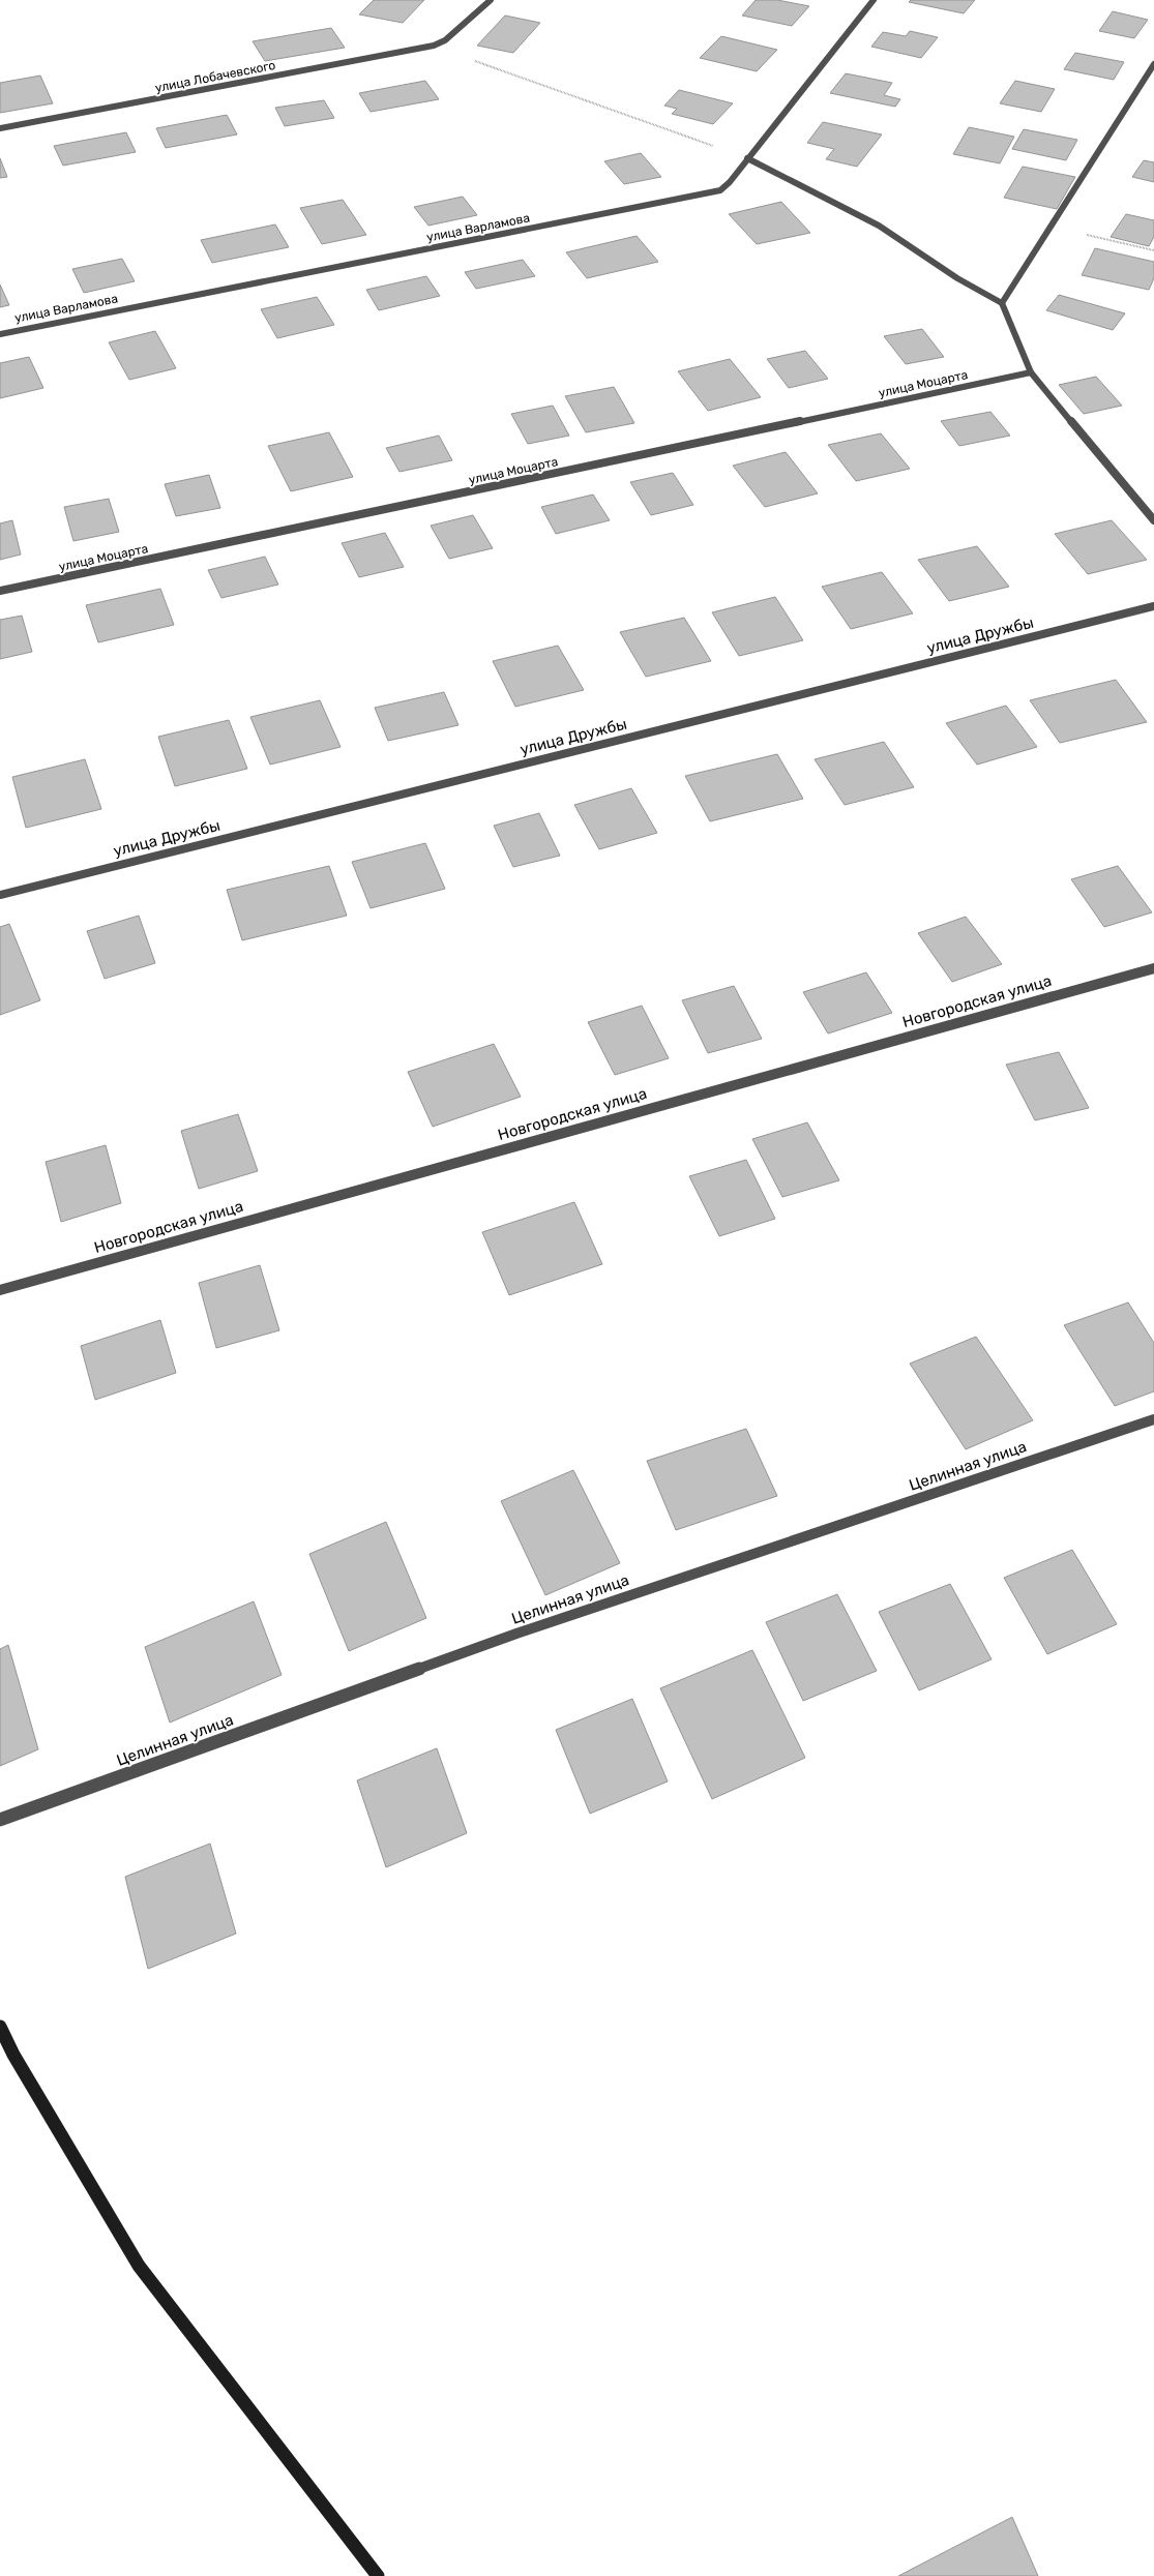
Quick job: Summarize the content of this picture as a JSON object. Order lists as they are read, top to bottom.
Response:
{
  "streets": {
    "street": [
      "улица Лобачевского",
      "улица Варламова",
      "улица Моцарта",
      "улица Дружбы",
      "Новгородская улица",
      "Целинная улица"
    ]
  }
}
